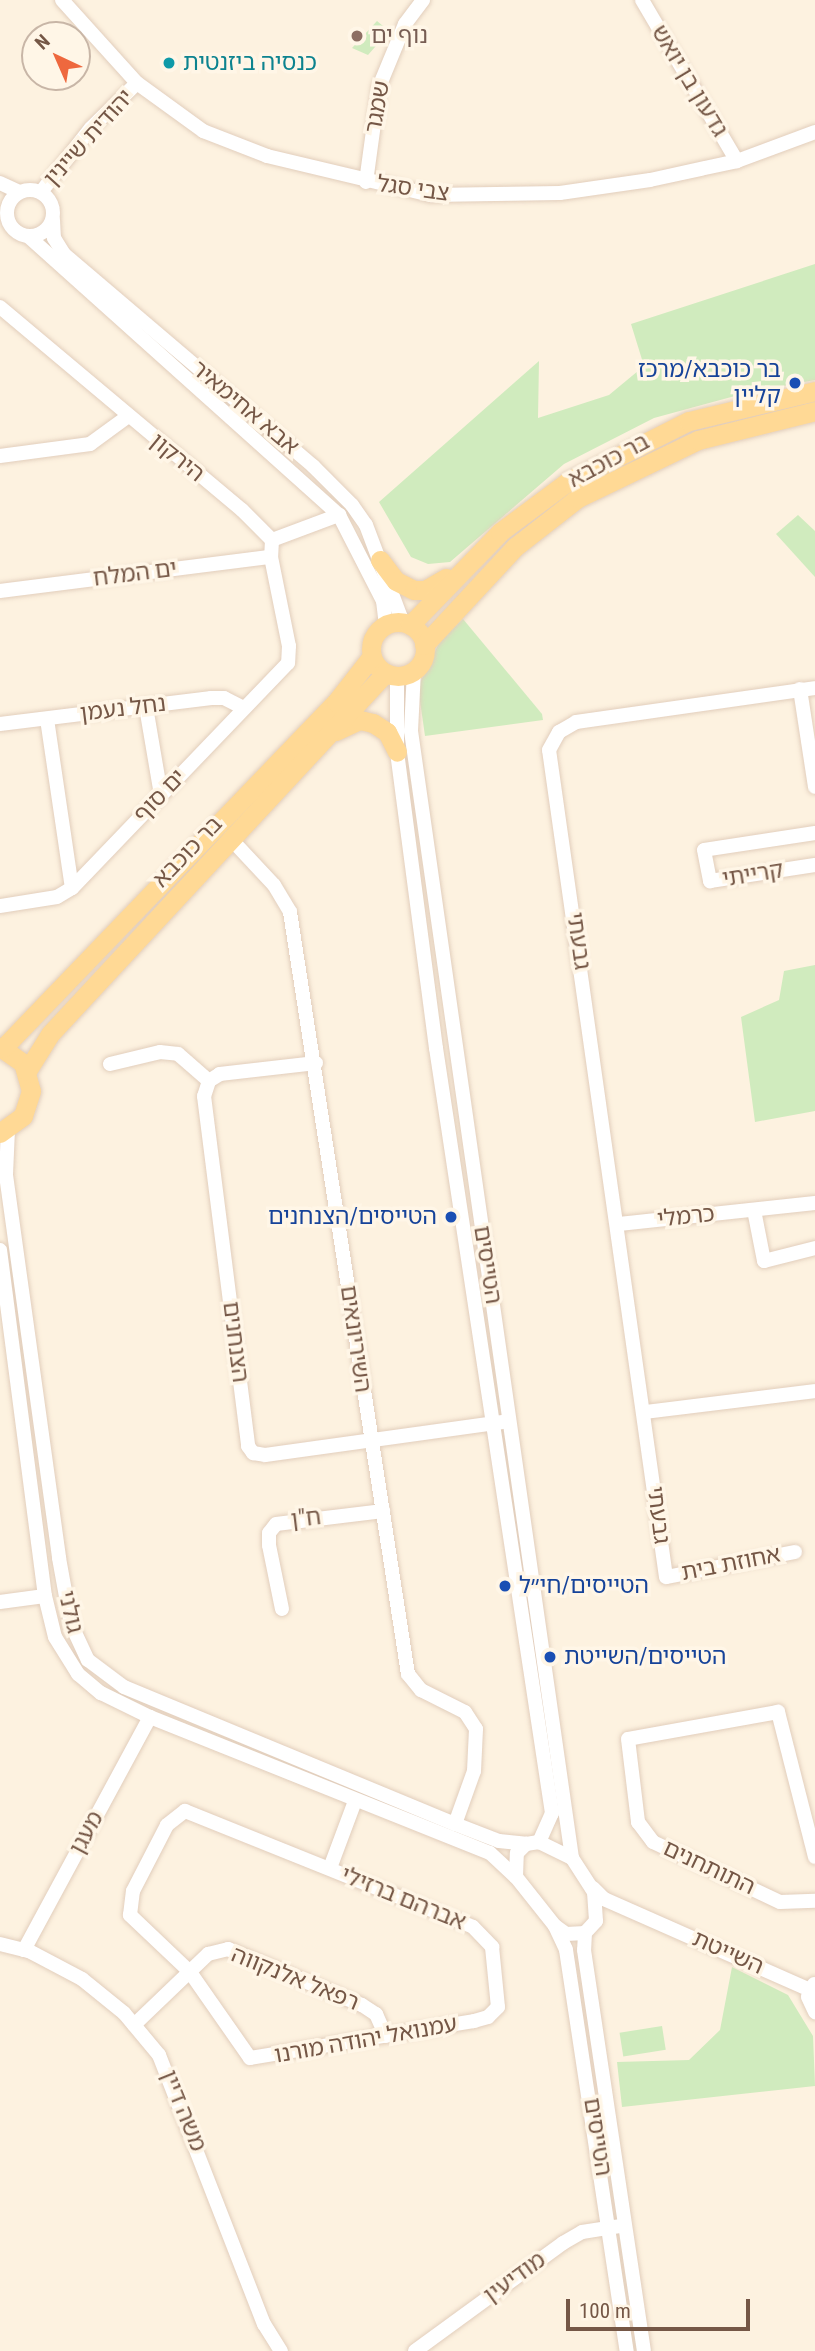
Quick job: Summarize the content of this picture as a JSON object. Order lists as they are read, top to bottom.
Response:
{
  "streets": {
    "main road": ["בר כוכבא"],
    "street": [
      "גדעון בן יואש",
      "שמגר",
      "יהודית שיינין",
      "צבי סגל",
      "אבא אחימאיר",
      "הירקון",
      "ים המלח",
      "נחל נעמן",
      "ים סוף",
      "קרייתי",
      "גבעתי",
      "כרמלי",
      "הטייסים",
      "השיריונאים",
      "הצנחנים",
      "ח\"ן",
      "אחוזת בית",
      "גולני",
      "מעגן",
      "התותחנים",
      "אברהם ברזילי",
      "השייטת",
      "רפאל אלנקווה",
      "עמנואל יהודה מורנו",
      "משה דיין",
      "מודיעין"
    ]
  },
  "crossings": [
    ["גדעון בן יואש", "צבי סגל"],
    ["שמגר", "צבי סגל"],
    ["יהודית שיינין", "צבי סגל"],
    ["יהודית שיינין", "אבא אחימאיר"],
    ["אבא אחימאיר", "בר כוכבא"],
    ["אבא אחימאיר", "הטייסים"],
    ["בר כוכבא", "הטייסים"],
    ["בר כוכבא", "השיריונאים"],
    ["ים המלח", "ים סוף"],
    ["נחל נעמן", "ים סוף"],
    ["גבעתי", "כרמלי"],
    ["גבעתי", "אחוזת בית"],
    ["הטייסים", "הצנחנים"],
    ["הטייסים", "גולני"],
    ["הטייסים", "מודיעין"],
    ["השיריונאים", "הצנחנים"],
    ["השיריונאים", "ח\"ן"],
    ["השיריונאים", "גולני"],
    ["גולני", "מעגן"],
    ["גולני", "אברהם ברזילי"],
    ["מעגן", "משה דיין"],
    ["אברהם ברזילי", "עמנואל יהודה מורנו"],
    ["רפאל אלנקווה", "עמנואל יהודה מורנו"],
    ["רפאל אלנקווה", "משה דיין"]
  ],
  "places": [
    "נוף ים",
    "כנסיה ביזנטית",
    "בר כוכבא/מרכז קליין",
    "הטייסים/הצנחנים",
    "הטייסים/חי״ל",
    "הטייסים/השייטת"
  ],
  "scale_bar": "100 m",
  "north": "top left"
}
